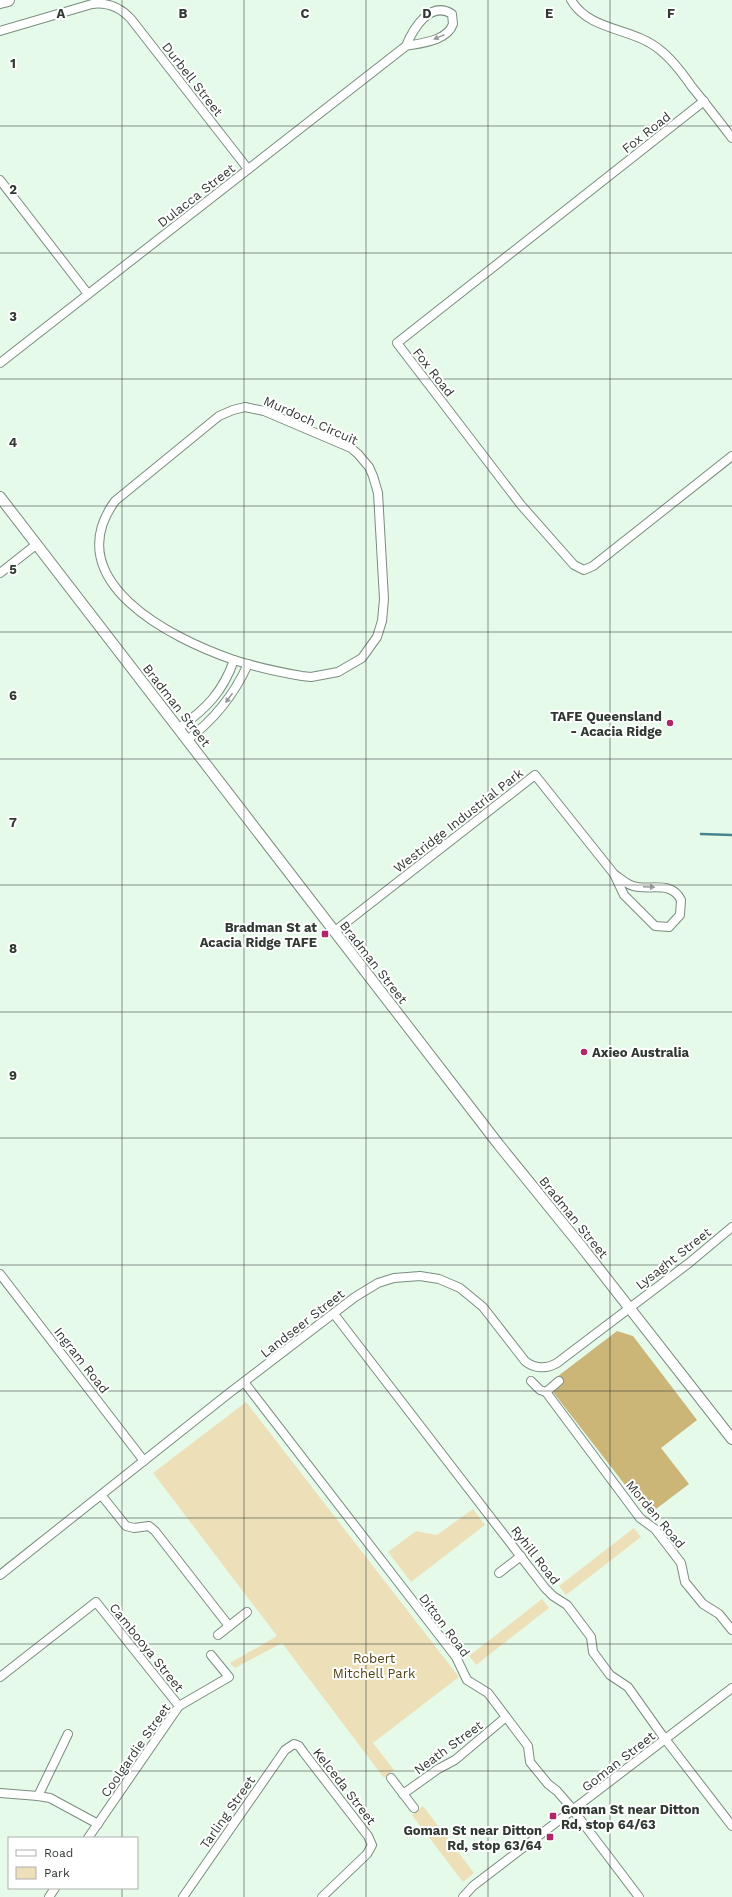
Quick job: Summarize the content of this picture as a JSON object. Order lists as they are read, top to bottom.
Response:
{
  "streets": {
    "main road": ["Bradman Street"],
    "street": [
      "Durbell Street",
      "Fox Road",
      "Dulacca Street",
      "Murdoch Circuit",
      "Westridge Industrial Park",
      "Lysaght Street",
      "Landseer Street",
      "Ingram Road",
      "Morden Road",
      "Ryhill Road",
      "Ditton Road",
      "Cambooya Street",
      "Neath Street",
      "Coolgardie Street",
      "Goman Street",
      "Kelceda Street",
      "Tarling Street"
    ]
  },
  "crossings": [
    ["Durbell Street", "Dulacca Street"],
    ["Bradman Street", "Westridge Industrial Park"],
    ["Bradman Street", "Lysaght Street"],
    ["Bradman Street", "Landseer Street"],
    ["Lysaght Street", "Landseer Street"],
    ["Landseer Street", "Ingram Road"],
    ["Landseer Street", "Ryhill Road"],
    ["Landseer Street", "Ditton Road"],
    ["Ryhill Road", "Goman Street"],
    ["Ditton Road", "Neath Street"],
    ["Ditton Road", "Goman Street"],
    ["Cambooya Street", "Coolgardie Street"],
    ["Kelceda Street", "Tarling Street"]
  ],
  "parks": ["Robert Mitchell Park"],
  "places": {
    "other": ["TAFE Queensland - Acacia Ridge", "Axieo Australia"],
    "transit": ["Bradman St at Acacia Ridge TAFE", "Goman St near Ditton Rd, stop 64/63", "Goman St near Ditton Rd, stop 63/64"]
  },
  "legend": ["Road", "Park"],
  "grid": {
    "columns": [
      "A",
      "B",
      "C",
      "D",
      "E",
      "F"
    ],
    "rows": [
      "1",
      "2",
      "3",
      "4",
      "5",
      "6",
      "7",
      "8",
      "9"
    ]
  }
}
